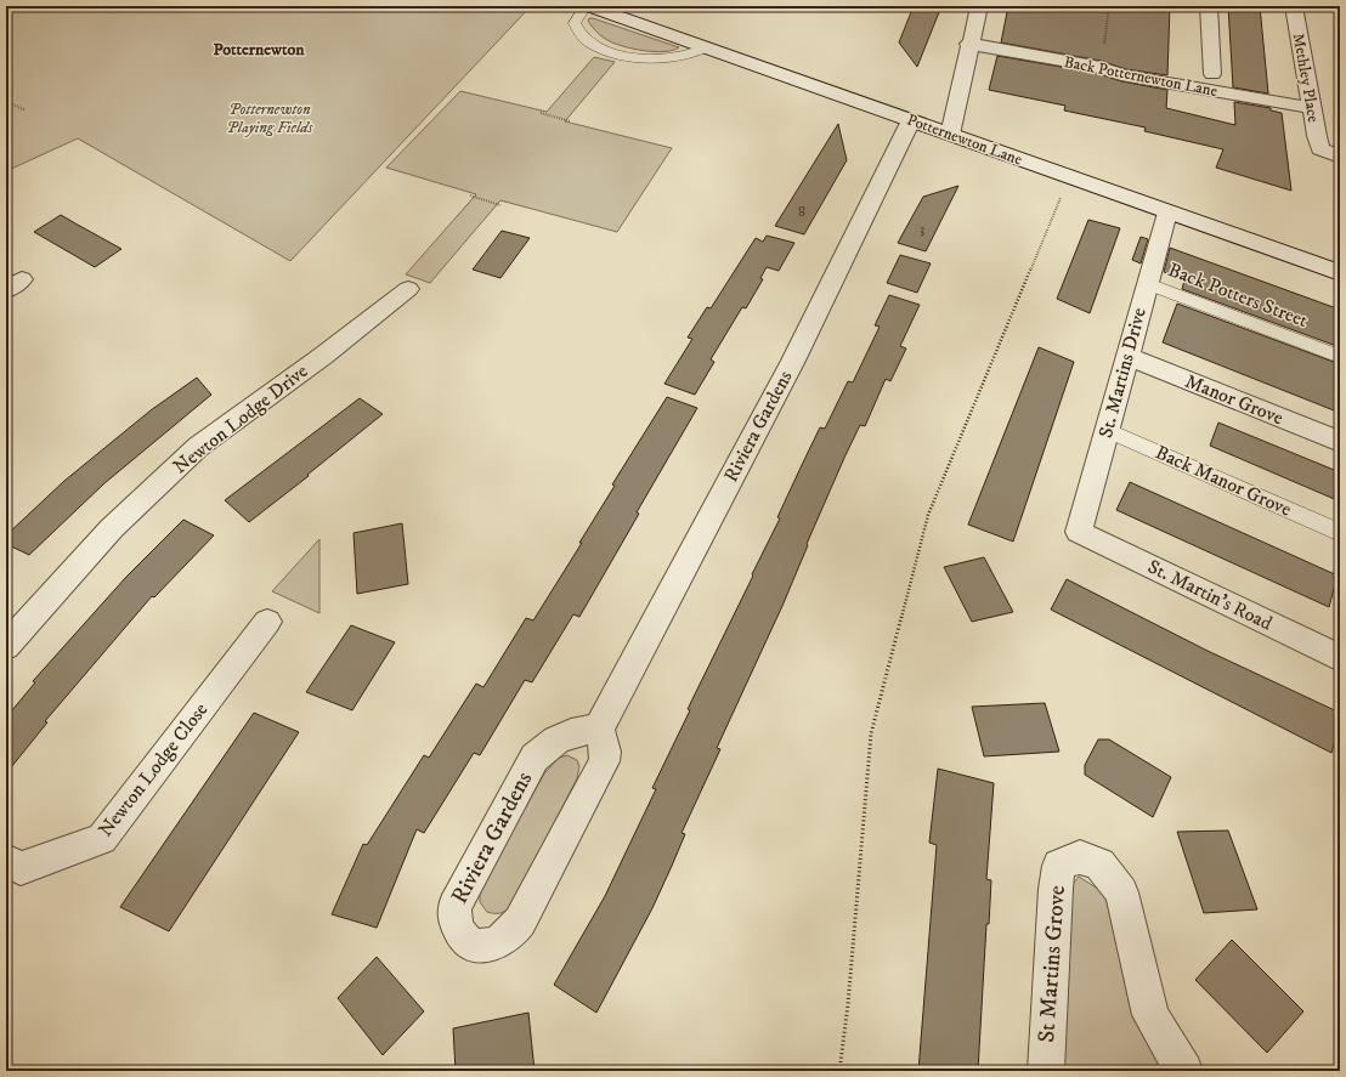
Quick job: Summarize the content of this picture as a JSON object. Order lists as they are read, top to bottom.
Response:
{
  "streets": {
    "street": [
      "Back Potternewton Lane",
      "Methley Place",
      "Potternewton Lane",
      "St. Martins Drive",
      "Manor Grove",
      "Newton Lodge Drive",
      "Riviera Gardens",
      "St. Martin's Road",
      "Newton Lodge Close",
      "St Martins Grove"
    ],
    "lane": ["Back Potters Street", "Back Manor Grove"]
  },
  "crossings": [
    ["Back Potternewton Lane", "Methley Place"],
    ["Potternewton Lane", "St. Martins Drive"],
    ["Potternewton Lane", "Riviera Gardens"],
    ["Back Potters Street", "St. Martins Drive"],
    ["St. Martins Drive", "Manor Grove"],
    ["St. Martins Drive", "Back Manor Grove"],
    ["St. Martins Drive", "St. Martin's Road"]
  ],
  "districts": ["Potternewton"],
  "parks": ["Potternewton Playing Fields"],
  "house_numbers": ["8", "3"]
}
